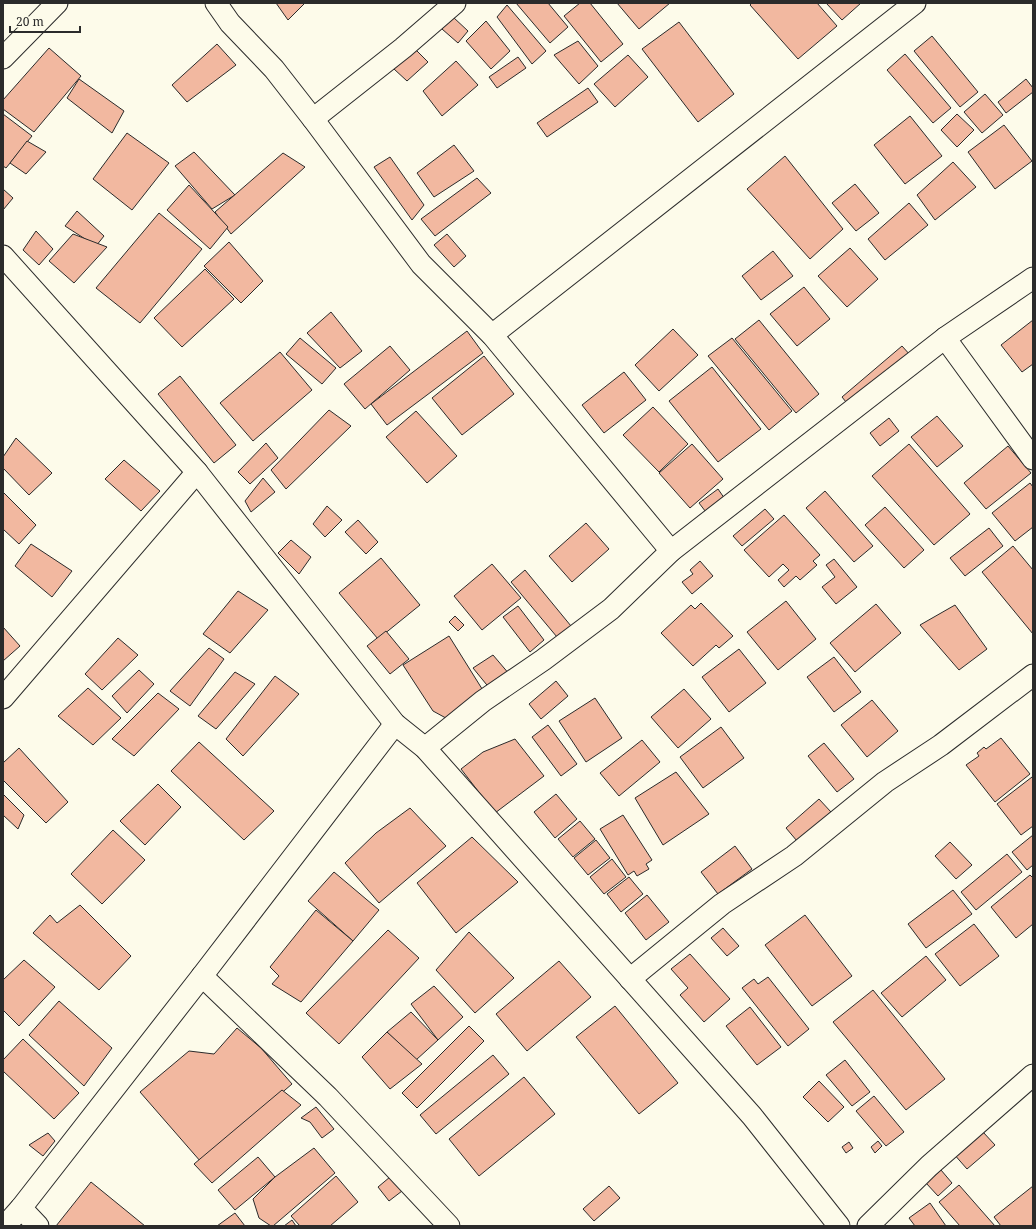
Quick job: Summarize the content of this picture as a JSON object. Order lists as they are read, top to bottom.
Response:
{
  "scale_bar": "20 m"
}
